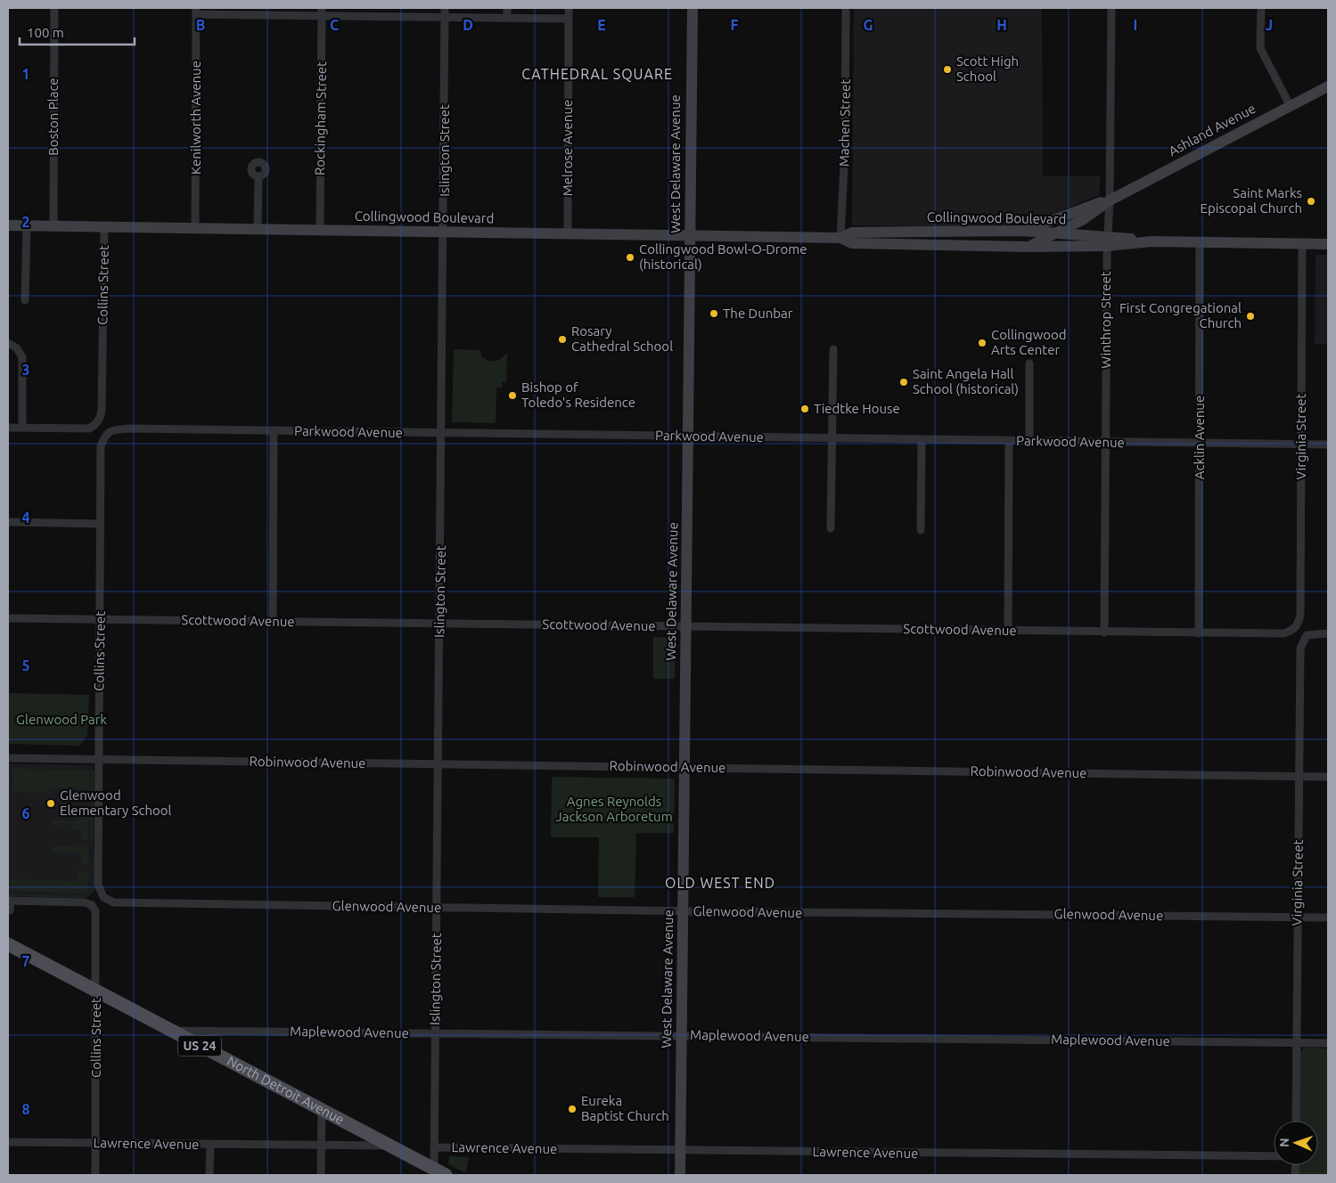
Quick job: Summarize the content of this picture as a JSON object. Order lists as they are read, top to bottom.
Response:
{
  "streets": {
    "main road": [
      "Ashland Avenue",
      "West Delaware Avenue",
      "Collingwood Boulevard",
      "US 24",
      "North Detroit Avenue"
    ],
    "street": [
      "Boston Place",
      "Kenilworth Avenue",
      "Rockingham Street",
      "Machen Street",
      "Melrose Avenue",
      "Islington Street",
      "Collins Street",
      "Winthrop Street",
      "Parkwood Avenue",
      "Virginia Street",
      "Acklin Avenue",
      "Scottwood Avenue",
      "Robinwood Avenue",
      "Glenwood Avenue",
      "Maplewood Avenue",
      "Lawrence Avenue"
    ]
  },
  "crossings": [
    ["Boston Place", "Collingwood Boulevard"],
    ["Kenilworth Avenue", "Collingwood Boulevard"],
    ["Rockingham Street", "Collingwood Boulevard"],
    ["Machen Street", "Collingwood Boulevard"],
    ["Ashland Avenue", "Collingwood Boulevard"],
    ["Ashland Avenue", "Winthrop Street"],
    ["Melrose Avenue", "Collingwood Boulevard"],
    ["Islington Street", "Collingwood Boulevard"],
    ["Islington Street", "Parkwood Avenue"],
    ["Islington Street", "Scottwood Avenue"],
    ["Islington Street", "Robinwood Avenue"],
    ["Islington Street", "Glenwood Avenue"],
    ["Islington Street", "Maplewood Avenue"],
    ["Islington Street", "North Detroit Avenue"],
    ["Islington Street", "Lawrence Avenue"],
    ["West Delaware Avenue", "Collingwood Boulevard"],
    ["West Delaware Avenue", "Parkwood Avenue"],
    ["West Delaware Avenue", "Scottwood Avenue"],
    ["West Delaware Avenue", "Robinwood Avenue"],
    ["West Delaware Avenue", "Glenwood Avenue"],
    ["West Delaware Avenue", "Maplewood Avenue"],
    ["West Delaware Avenue", "Lawrence Avenue"],
    ["Collingwood Boulevard", "Collins Street"],
    ["Collingwood Boulevard", "Winthrop Street"],
    ["Collingwood Boulevard", "Virginia Street"],
    ["Collingwood Boulevard", "Acklin Avenue"],
    ["Collins Street", "Parkwood Avenue"],
    ["Collins Street", "Scottwood Avenue"],
    ["Collins Street", "Robinwood Avenue"],
    ["Collins Street", "Glenwood Avenue"],
    ["Collins Street", "North Detroit Avenue"],
    ["Collins Street", "Lawrence Avenue"],
    ["Winthrop Street", "Parkwood Avenue"],
    ["Winthrop Street", "Scottwood Avenue"],
    ["Parkwood Avenue", "Virginia Street"],
    ["Parkwood Avenue", "Acklin Avenue"],
    ["Virginia Street", "Scottwood Avenue"],
    ["Virginia Street", "Robinwood Avenue"],
    ["Virginia Street", "Glenwood Avenue"],
    ["Virginia Street", "Maplewood Avenue"],
    ["Acklin Avenue", "Scottwood Avenue"],
    ["Maplewood Avenue", "North Detroit Avenue"],
    ["North Detroit Avenue", "Lawrence Avenue"]
  ],
  "districts": ["CATHEDRAL SQUARE", "OLD WEST END"],
  "parks": ["Glenwood Park", "Agnes Reynolds Jackson Arboretum"],
  "places": [
    "Scott High School",
    "Saint Marks Episcopal Church",
    "Collingwood Bowl-O-Drome (historical)",
    "The Dunbar",
    "First Congregational Church",
    "Rosary Cathedral School",
    "Collingwood Arts Center",
    "Saint Angela Hall School (historical)",
    "Bishop of Toledo's Residence",
    "Tiedtke House",
    "Glenwood Elementary School",
    "Eureka Baptist Church"
  ],
  "scale_bar": "100 m",
  "north": "left",
  "grid": {
    "columns": [
      "B",
      "C",
      "D",
      "E",
      "F",
      "G",
      "H",
      "I",
      "J"
    ],
    "rows": [
      "1",
      "2",
      "3",
      "4",
      "5",
      "6",
      "7",
      "8"
    ]
  }
}
